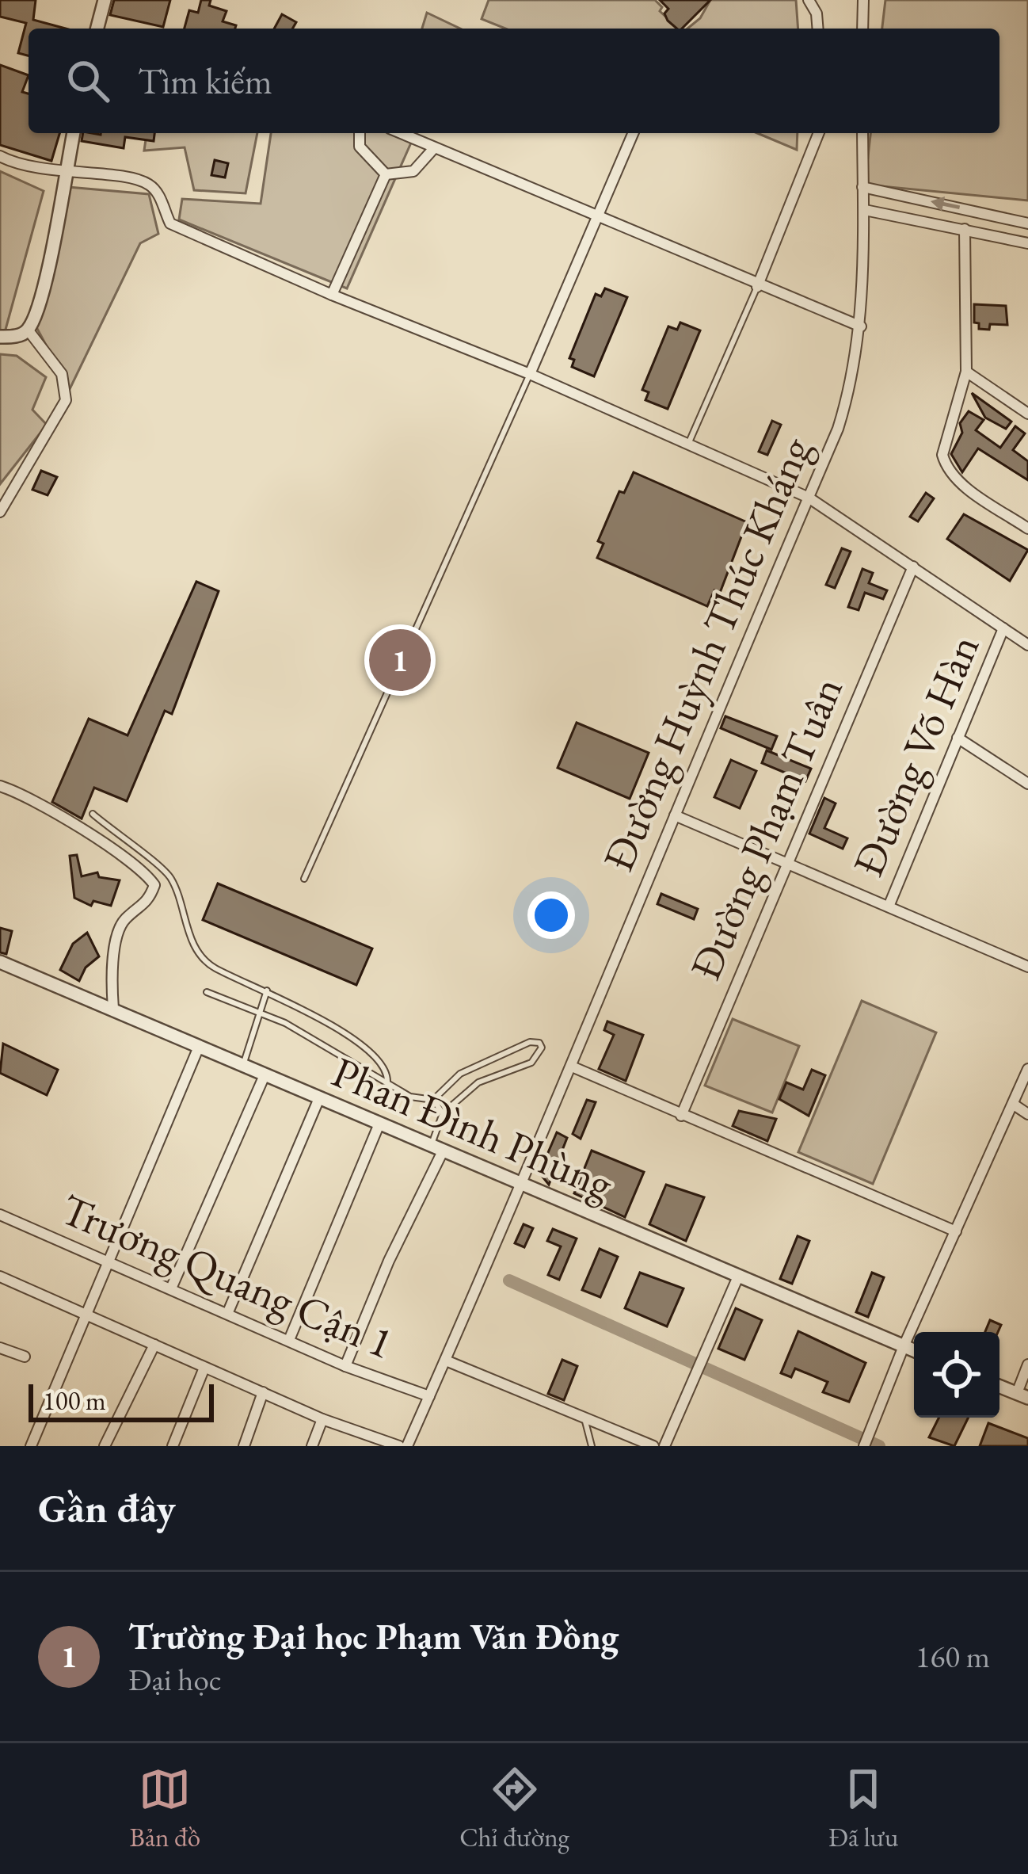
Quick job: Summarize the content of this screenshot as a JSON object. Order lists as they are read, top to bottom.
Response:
{
  "streets": {
    "street": [
      "Đường Huỳnh Thúc Kháng",
      "Đường Võ Hàn",
      "Đường Phạm Tuân",
      "Phan Đình Phùng",
      "Trương Quang Cận 1"
    ]
  },
  "crossings": [
    ["Đường Huỳnh Thúc Kháng", "Phan Đình Phùng"],
    ["Đường Huỳnh Thúc Kháng", "Trương Quang Cận 1"]
  ],
  "scale_bar": "100 m",
  "page": {
    "search": "Tìm kiếm",
    "pins": "1",
    "scale": "100 m",
    "heading": "Gần đây",
    "list": [
      {
        "mark": "1",
        "name": "Trường Đại học Phạm Văn Đồng",
        "note": "Đại học",
        "value": "160 m"
      }
    ],
    "nav": ["Bản đồ", "Chỉ đường", "Đã lưu"]
  }
}
